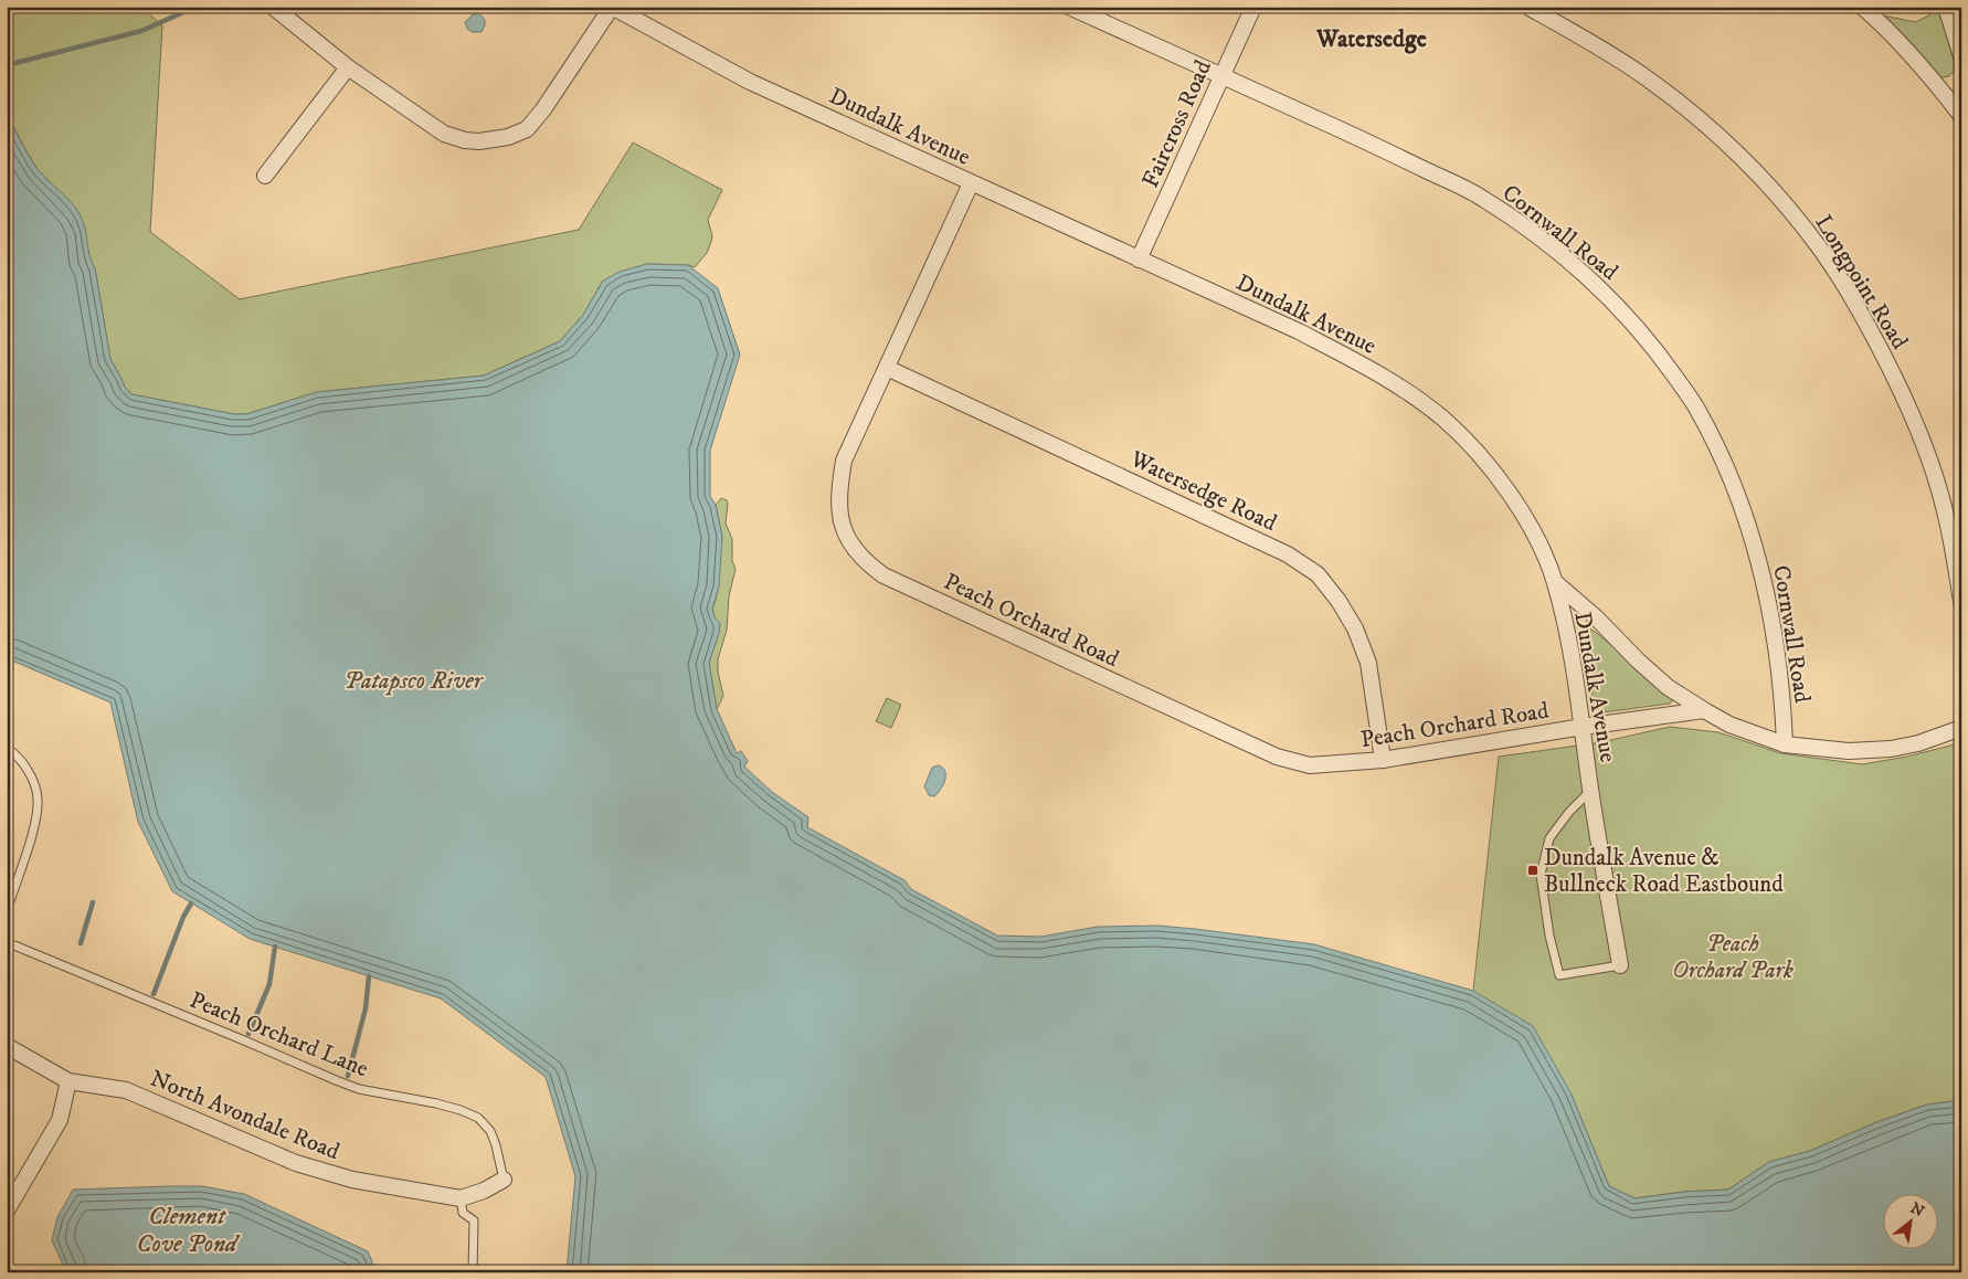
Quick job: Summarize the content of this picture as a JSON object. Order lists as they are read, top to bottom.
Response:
{
  "streets": {
    "street": [
      "Faircross Road",
      "Dundalk Avenue",
      "Cornwall Road",
      "Longpoint Road",
      "Watersedge Road",
      "Peach Orchard Road",
      "North Avondale Road"
    ],
    "lane": ["Peach Orchard Lane"]
  },
  "crossings": [
    ["Faircross Road", "Dundalk Avenue"],
    ["Faircross Road", "Cornwall Road"],
    ["Dundalk Avenue", "Peach Orchard Road"],
    ["Watersedge Road", "Peach Orchard Road"],
    ["Peach Orchard Lane", "North Avondale Road"]
  ],
  "districts": ["Watersedge"],
  "water": ["Patapsco River", "Clement Cove Pond"],
  "parks": ["Peach Orchard Park"],
  "places": {
    "transit": ["Dundalk Avenue & Bullneck Road Eastbound"]
  },
  "north": "top right"
}
